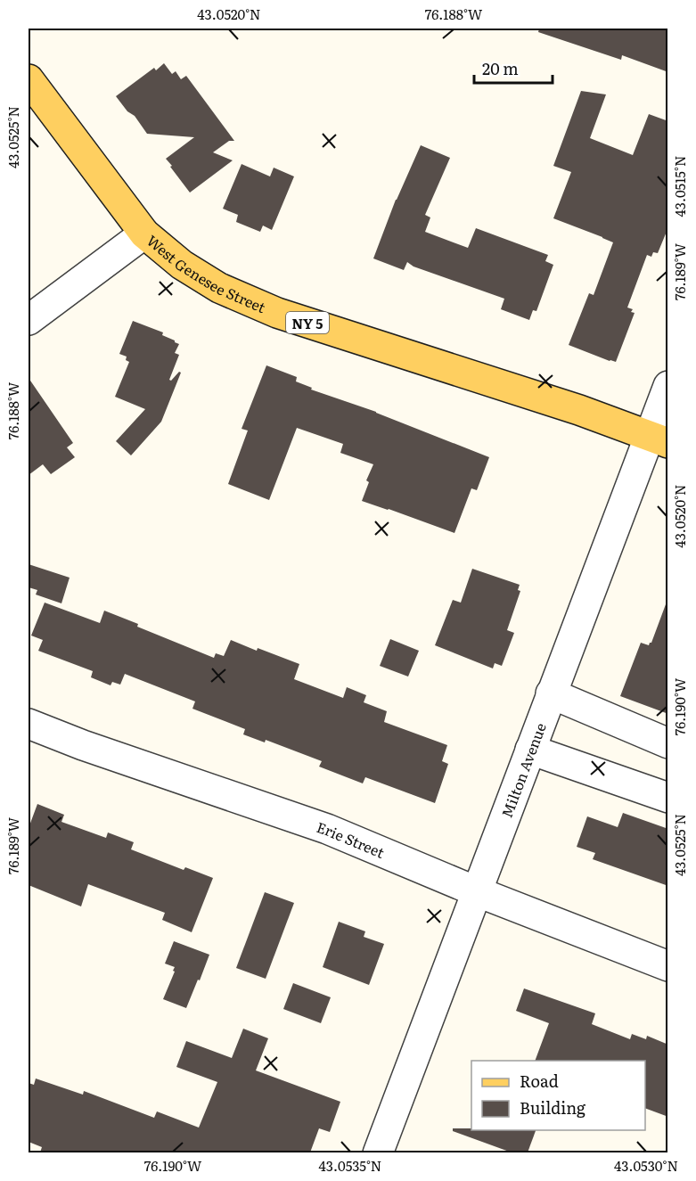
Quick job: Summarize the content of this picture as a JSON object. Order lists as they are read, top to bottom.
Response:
{
  "streets": {
    "main road": ["West Genesee Street", "NY 5"],
    "street": ["Milton Avenue", "Erie Street"]
  },
  "crossings": [
    ["West Genesee Street", "Milton Avenue"],
    ["Milton Avenue", "Erie Street"]
  ],
  "legend": ["Road", "Building"],
  "scale_bar": "20 m",
  "coordinates": [
    "43.0520°N",
    "76.188°W",
    "43.0525°N",
    "43.0515°N",
    "76.189°W",
    "76.190°W",
    "43.0535°N",
    "43.0530°N"
  ]
}
